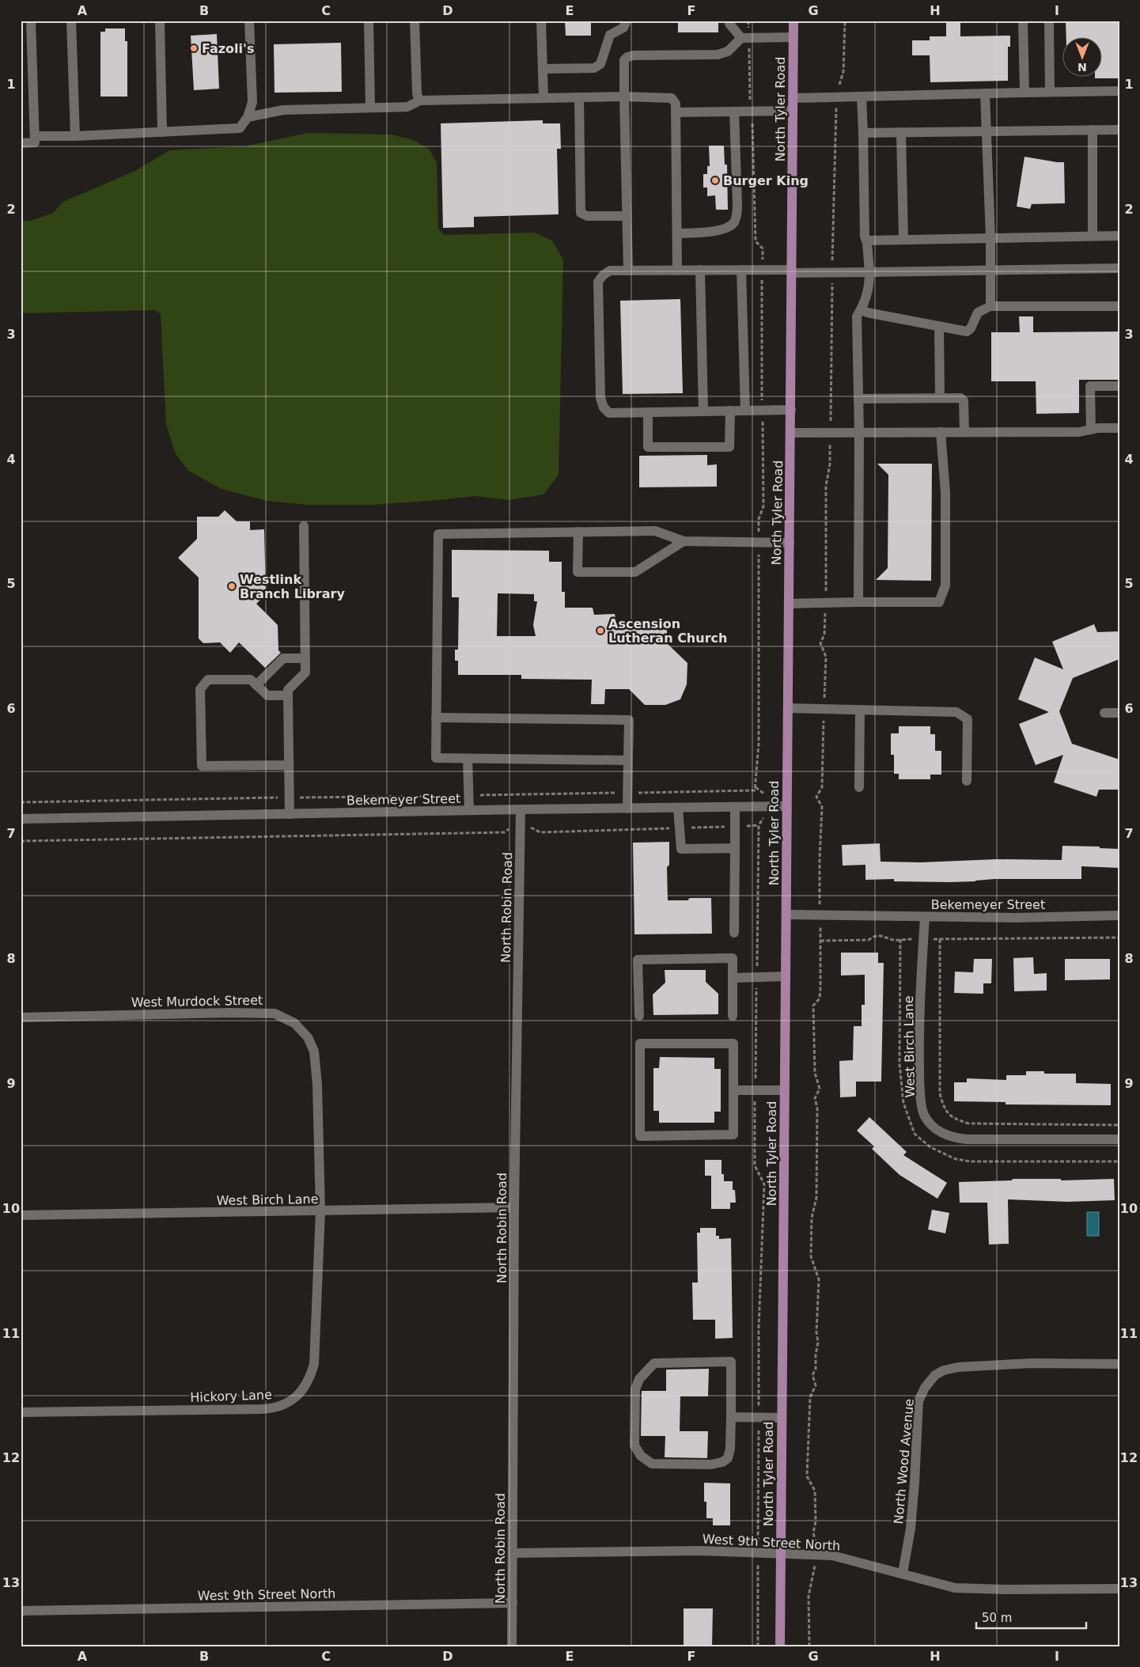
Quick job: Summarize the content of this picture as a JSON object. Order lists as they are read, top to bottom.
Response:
{
  "streets": {
    "main road": ["North Tyler Road"],
    "street": [
      "Bekemeyer Street",
      "North Robin Road",
      "West Murdock Street",
      "West Birch Lane",
      "Hickory Lane",
      "North Wood Avenue",
      "West 9th Street North"
    ]
  },
  "crossings": [
    ["North Tyler Road", "Bekemeyer Street"],
    ["North Tyler Road", "West 9th Street North"],
    ["Bekemeyer Street", "North Robin Road"],
    ["Bekemeyer Street", "West Birch Lane"],
    ["North Robin Road", "West Birch Lane"],
    ["North Robin Road", "West 9th Street North"],
    ["West Murdock Street", "West Birch Lane"],
    ["West Murdock Street", "Hickory Lane"],
    ["West Birch Lane", "Hickory Lane"],
    ["North Wood Avenue", "West 9th Street North"]
  ],
  "places": [
    "Fazoli's",
    "Burger King",
    "Westlink Branch Library",
    "Ascension Lutheran Church"
  ],
  "scale_bar": "50 m",
  "north": "bottom",
  "grid": {
    "columns": [
      "A",
      "B",
      "C",
      "D",
      "E",
      "F",
      "G",
      "H",
      "I"
    ],
    "rows": [
      "1",
      "2",
      "3",
      "4",
      "5",
      "6",
      "7",
      "8",
      "9",
      "10",
      "11",
      "12",
      "13"
    ]
  }
}
